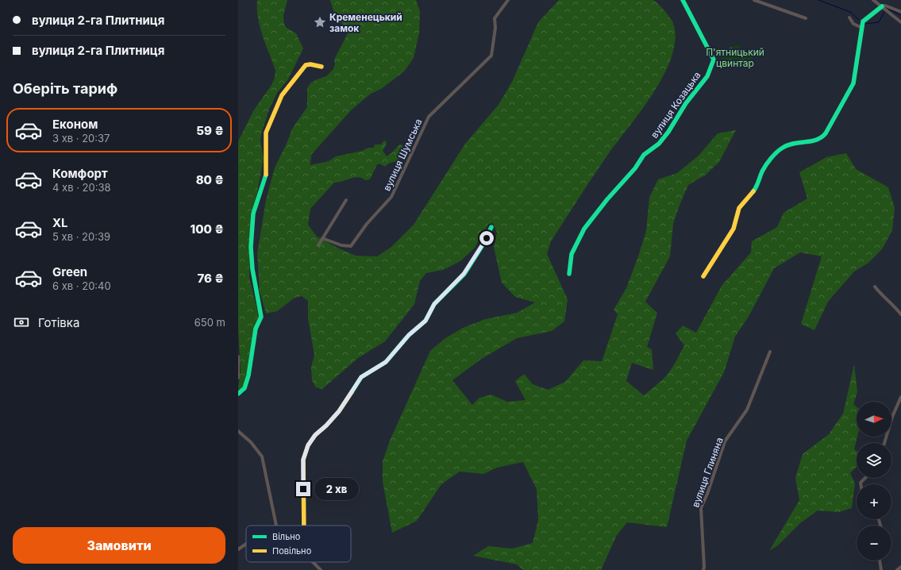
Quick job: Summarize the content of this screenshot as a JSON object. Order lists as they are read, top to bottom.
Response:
{
  "streets": {
    "street": ["вулиця Козацька", "вулиця Шумська", "вулиця Глиняна"]
  },
  "parks": ["П'ятницький цвинтар"],
  "places": {
    "place": ["Кременецький замок"]
  },
  "legend": ["Вільно", "Повільно"],
  "north": "right",
  "page": {
    "banner": ["вулиця 2-га Плитниця", "вулиця 2-га Плитниця"],
    "heading": "Оберіть тариф",
    "list": [
      {
        "name": "Економ",
        "note": "3 хв · 20:37",
        "value": "59 ₴"
      },
      {
        "name": "Комфорт",
        "note": "4 хв · 20:38",
        "value": "80 ₴"
      },
      {
        "name": "XL",
        "note": "5 хв · 20:39",
        "value": "100 ₴"
      },
      {
        "name": "Green",
        "note": "6 хв · 20:40",
        "value": "76 ₴"
      }
    ],
    "pay": ["Готівка", "650 m"],
    "map_buttons": ["+", "−"],
    "bubble": "2 хв",
    "buttons": "Замовити"
  }
}
